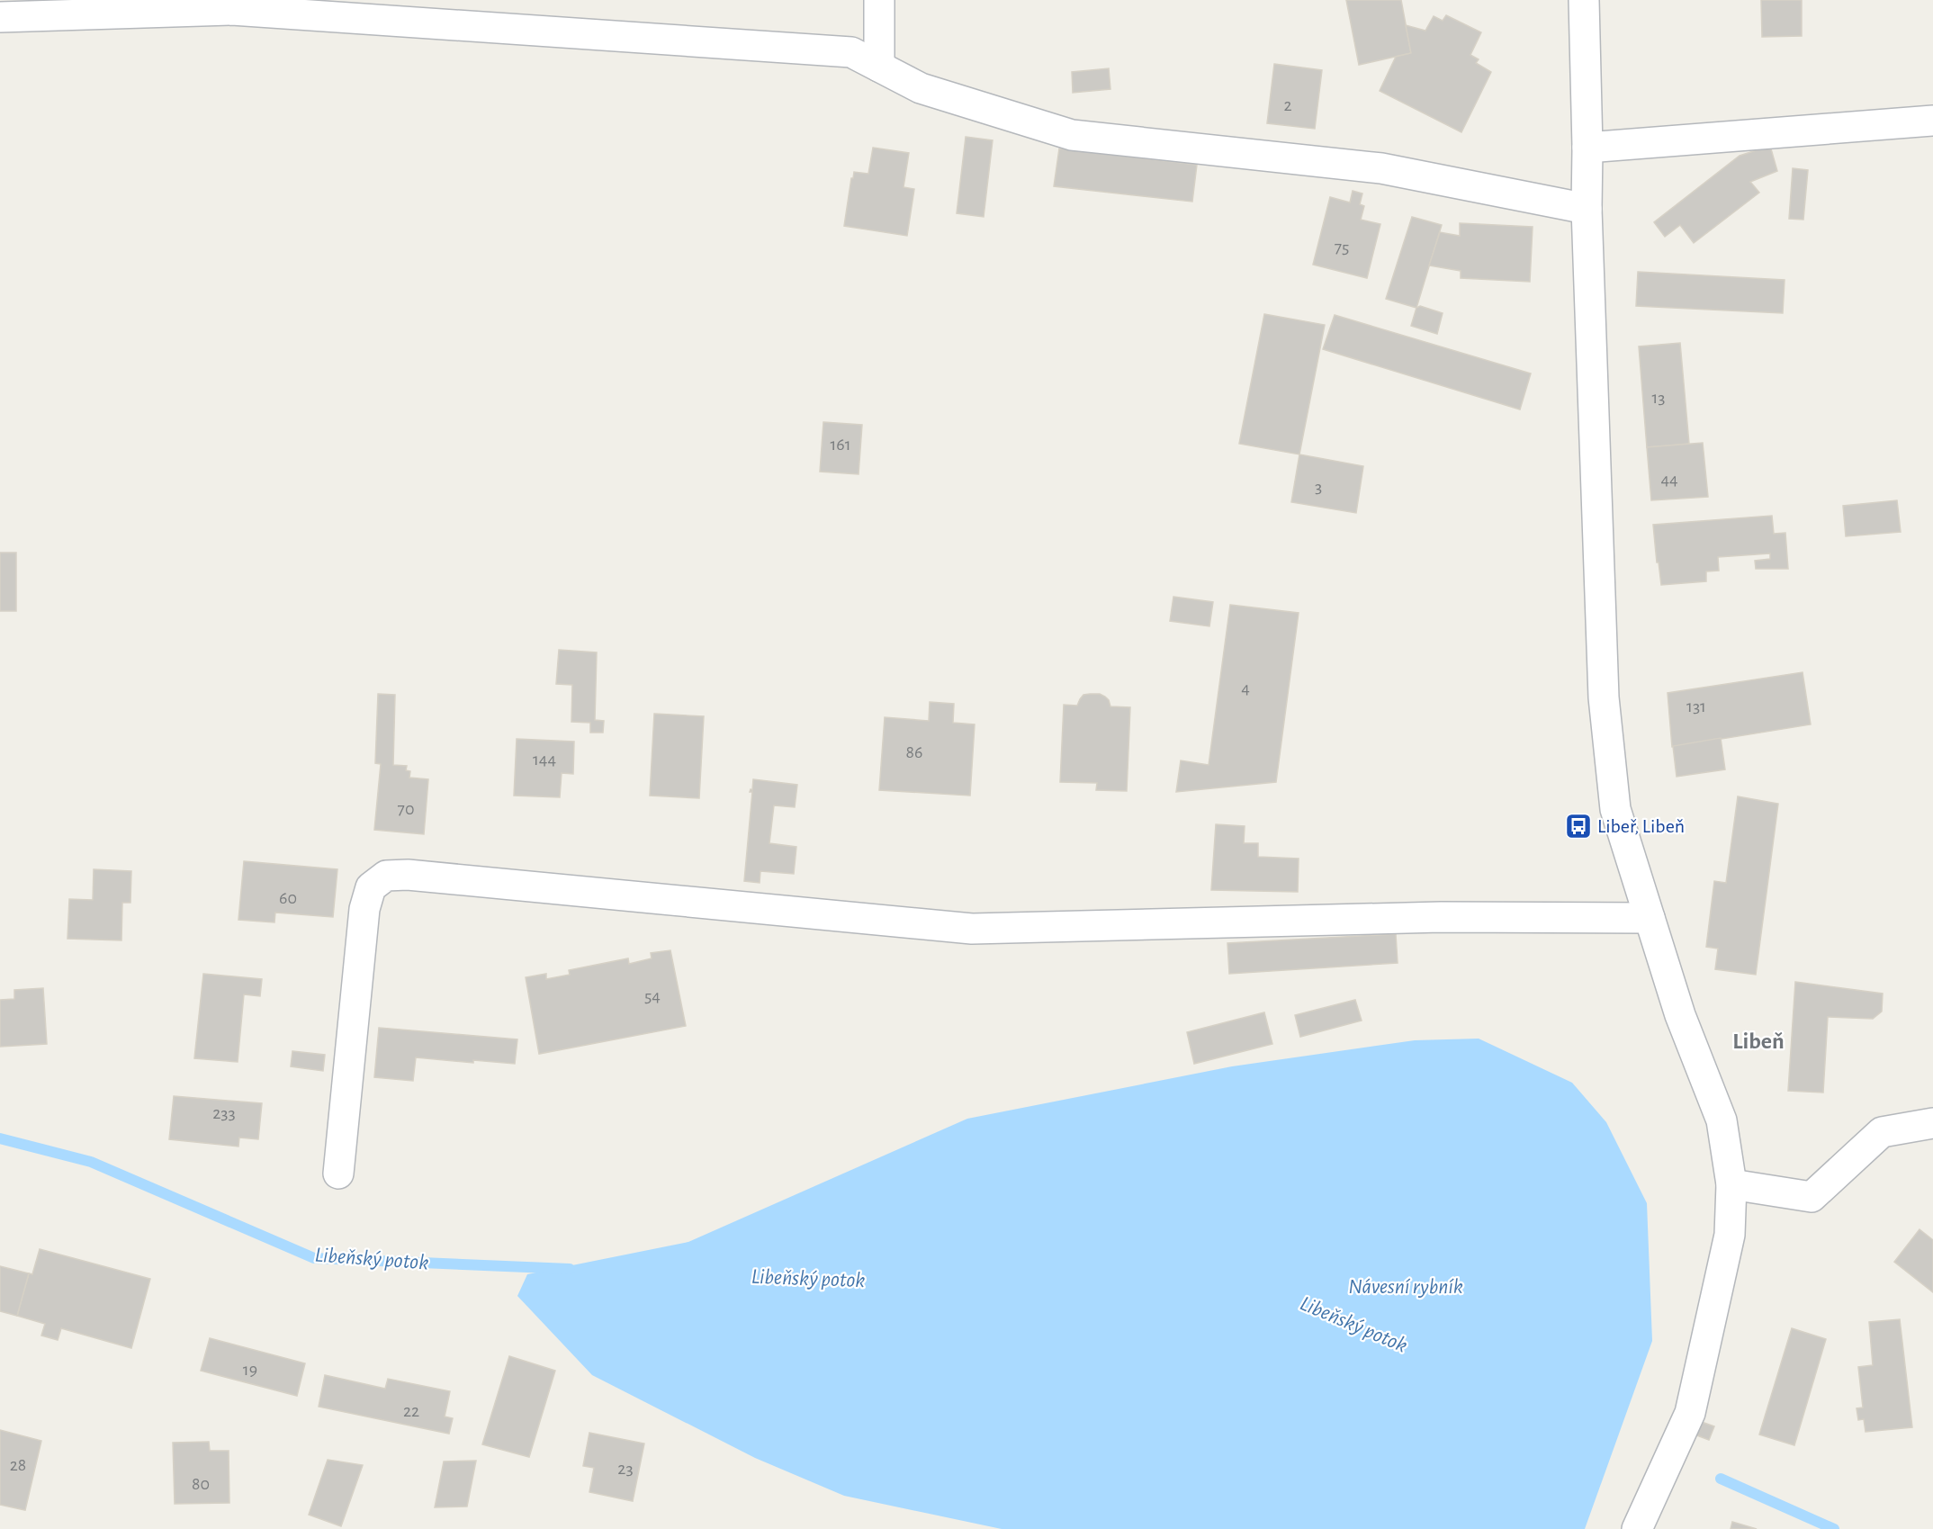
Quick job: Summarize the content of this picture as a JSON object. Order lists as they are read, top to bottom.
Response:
{
  "districts": ["Libeň"],
  "water": ["Libeňský potok", "Návesní rybník"],
  "places": {
    "bus stop": ["Libeř, Libeň"]
  },
  "house_numbers": [
    "2",
    "75",
    "13",
    "161",
    "44",
    "3",
    "4",
    "131",
    "86",
    "144",
    "70",
    "60",
    "54",
    "233",
    "19",
    "22",
    "28",
    "23",
    "80"
  ]
}
